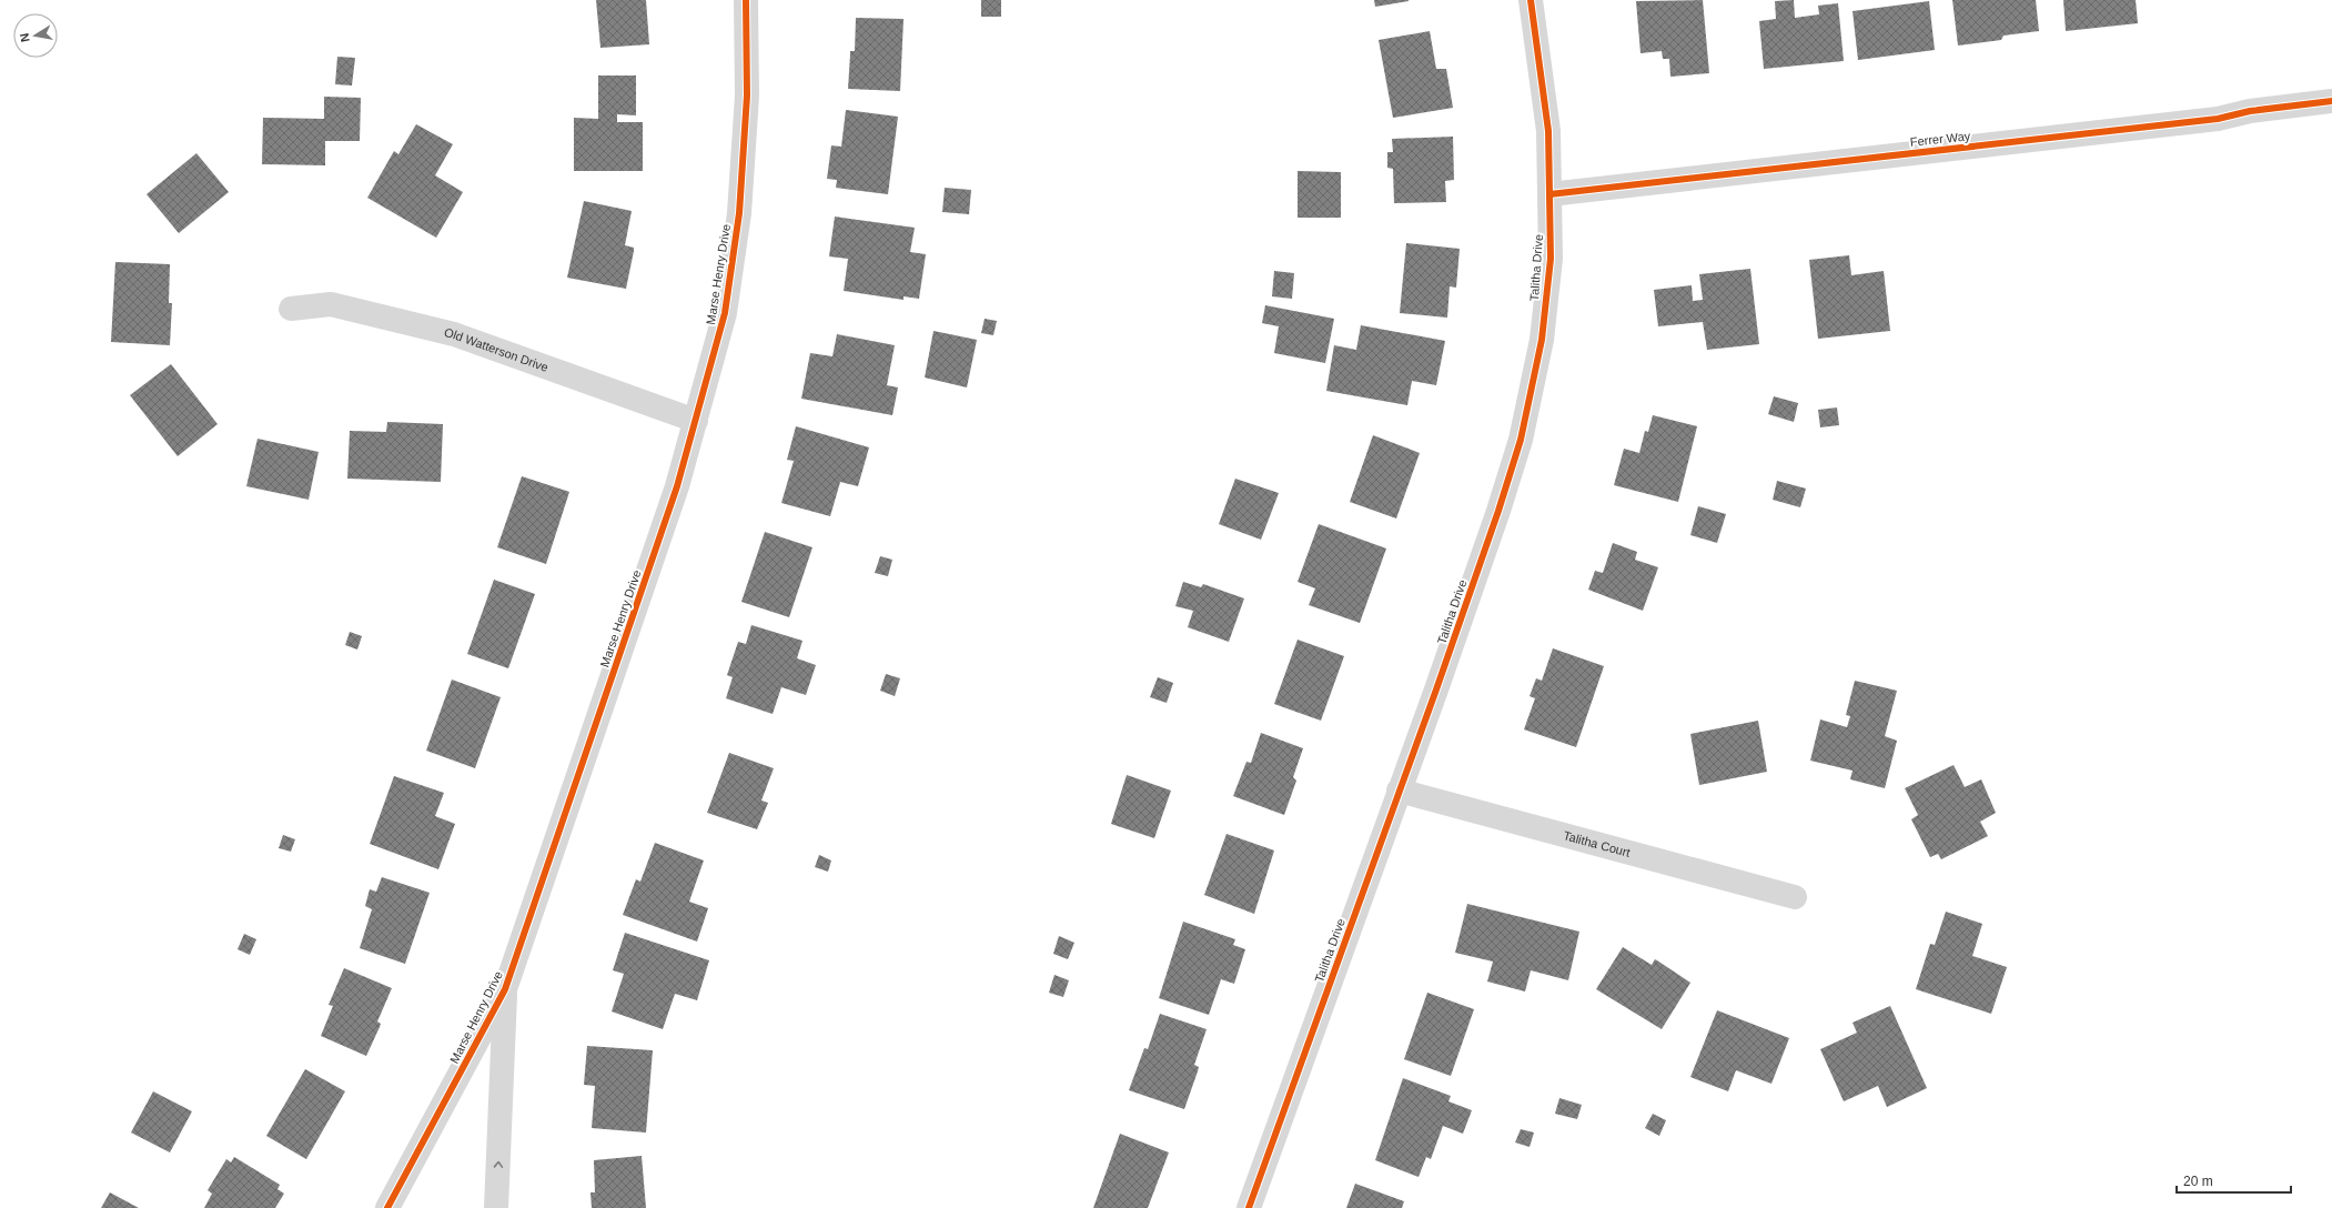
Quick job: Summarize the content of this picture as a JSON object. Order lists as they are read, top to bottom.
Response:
{
  "streets": {
    "street": [
      "Ferrer Way",
      "Talitha Drive",
      "Marse Henry Drive",
      "Old Watterson Drive",
      "Talitha Court"
    ]
  },
  "crossings": [
    ["Ferrer Way", "Talitha Drive"],
    ["Talitha Drive", "Talitha Court"],
    ["Marse Henry Drive", "Old Watterson Drive"]
  ],
  "scale_bar": "20 m",
  "north": "left"
}
